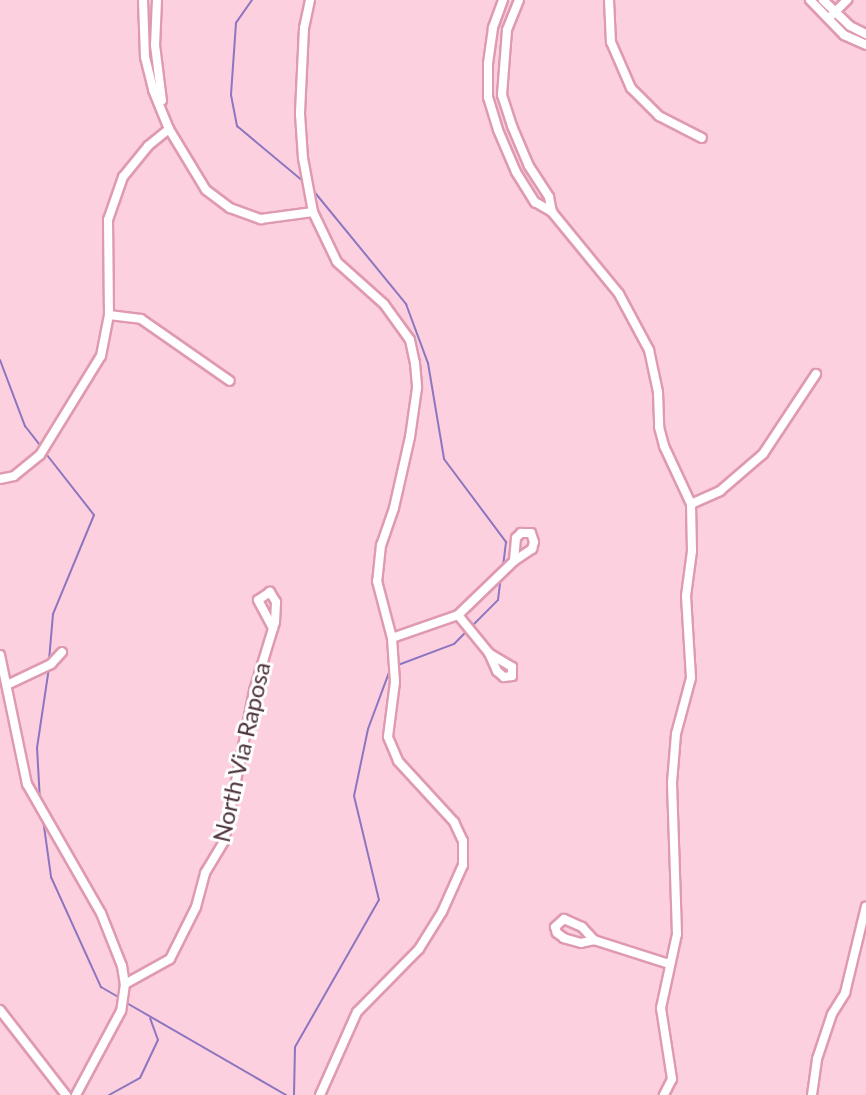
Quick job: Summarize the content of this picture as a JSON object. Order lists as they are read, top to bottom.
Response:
{
  "streets": {
    "street": ["North Via Raposa"]
  }
}
